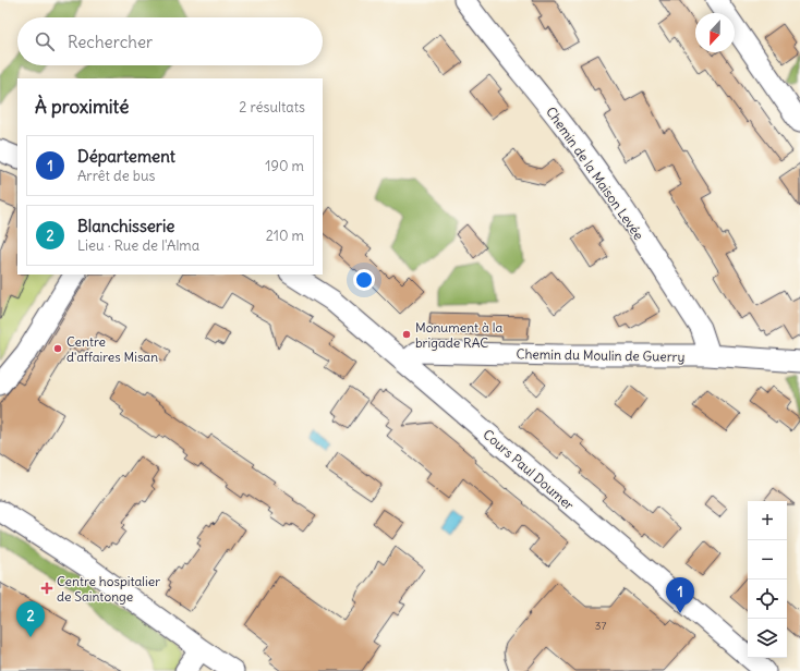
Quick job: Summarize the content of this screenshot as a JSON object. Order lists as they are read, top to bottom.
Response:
{
  "streets": {
    "street": ["Chemin de la Maison Levée", "Chemin du Moulin de Guerry", "Cours Paul Doumer"]
  },
  "crossings": [
    ["Chemin de la Maison Levée", "Chemin du Moulin de Guerry"],
    ["Chemin du Moulin de Guerry", "Cours Paul Doumer"]
  ],
  "places": {
    "other": ["Monument à la brigade RAC", "Centre d'affaires Misan"],
    "health": ["Centre hospitalier de Saintonge"]
  },
  "house_numbers": ["37"],
  "north": "bottom",
  "page": {
    "search": "Rechercher",
    "heading": ["À proximité", "2 résultats"],
    "list": [
      {
        "mark": "1",
        "name": "Département",
        "note": "Arrêt de bus",
        "value": "190 m"
      },
      {
        "mark": "2",
        "name": "Blanchisserie",
        "note": "Lieu · Rue de l'Alma",
        "value": "210 m"
      }
    ],
    "map_buttons": ["+", "−"],
    "pins": ["1", "2"]
  }
}
